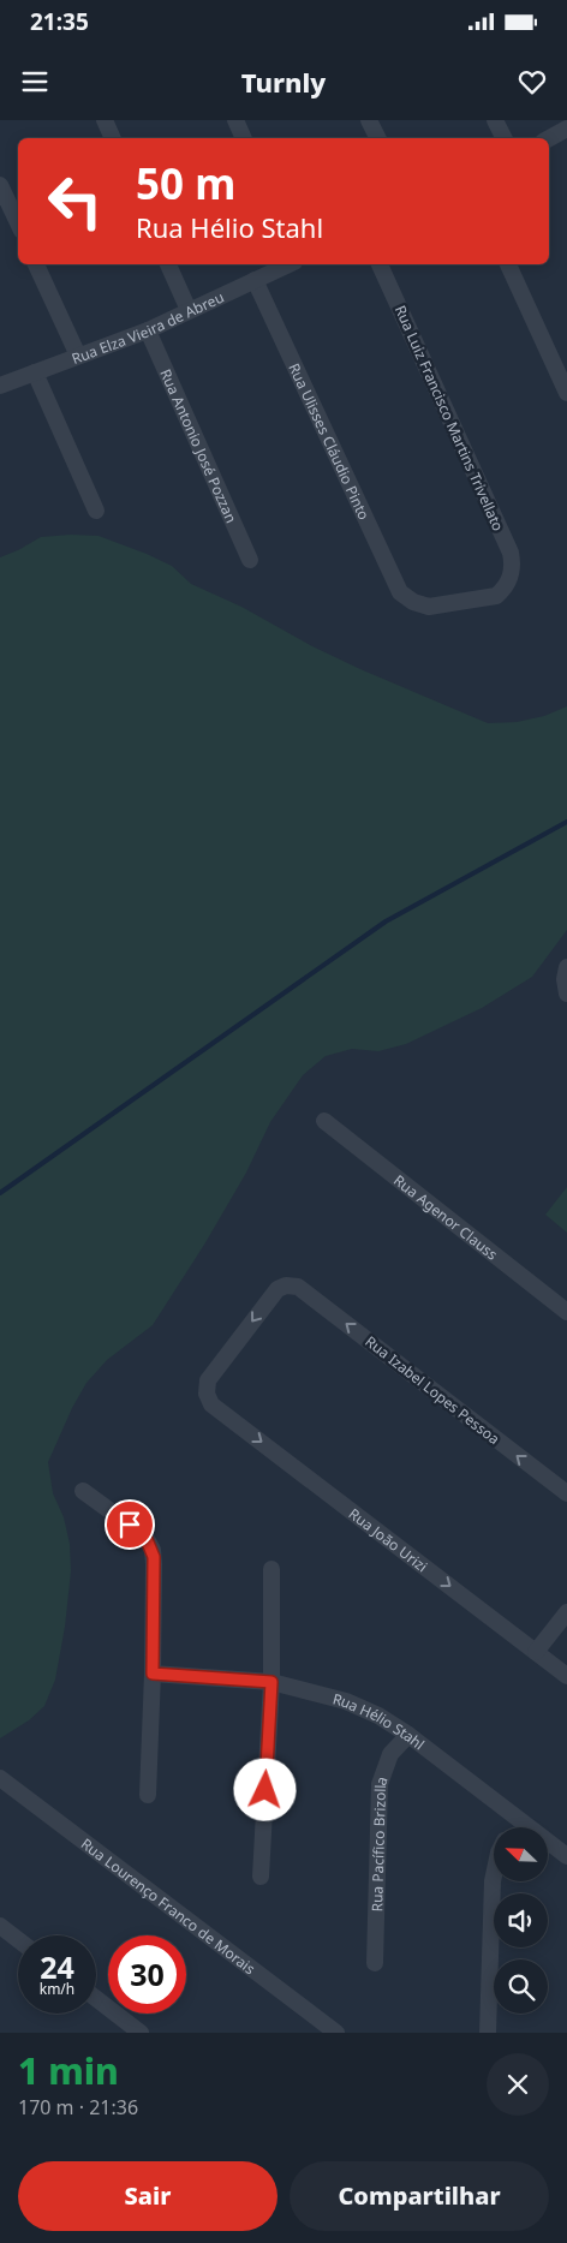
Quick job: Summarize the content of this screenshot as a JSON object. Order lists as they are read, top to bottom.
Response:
{
  "streets": {
    "street": [
      "Rua Elza Vieira de Abreu",
      "Rua Luiz Francisco Martins Trivellato",
      "Rua Ulisses Cláudio Pinto",
      "Rua Antonio José Pozzan",
      "Rua Agenor Clauss",
      "Rua Izabel Lopes Pessoa",
      "Rua João Urizi",
      "Rua Hélio Stahl",
      "Rua Pacífico Brizolla",
      "Rua Lourenço Franco de Morais"
    ]
  },
  "crossings": [
    ["Rua Elza Vieira de Abreu", "Rua Ulisses Cláudio Pinto"],
    ["Rua Elza Vieira de Abreu", "Rua Antonio José Pozzan"],
    ["Rua Luiz Francisco Martins Trivellato", "Rua Ulisses Cláudio Pinto"],
    ["Rua Izabel Lopes Pessoa", "Rua João Urizi"],
    ["Rua Hélio Stahl", "Rua Pacífico Brizolla"]
  ],
  "one_way": ["Rua João Urizi"],
  "north": "top left",
  "page": {
    "status": "21:35",
    "header": "Turnly",
    "turn": ["50 m", "Rua Hélio Stahl"],
    "speed": "24 km/h",
    "limit": "30",
    "heading": ["1 min", "170 m · 21:36"],
    "buttons": ["Sair", "Compartilhar"]
  }
}
